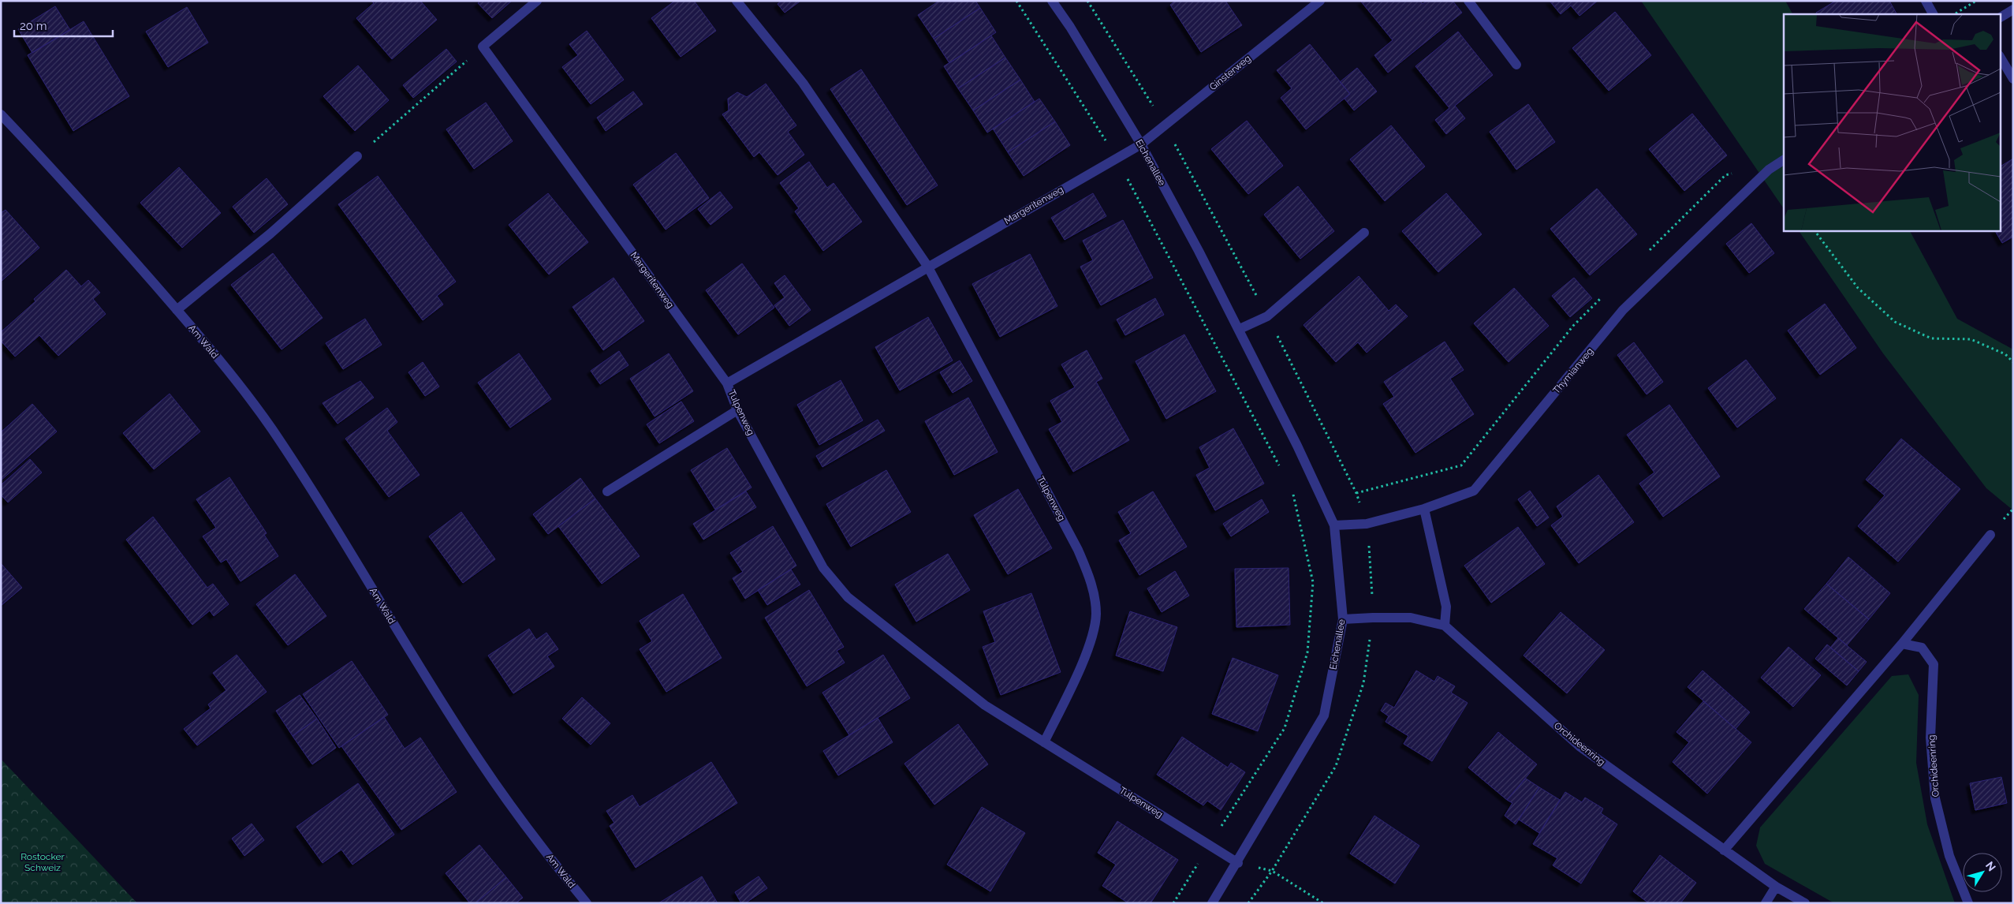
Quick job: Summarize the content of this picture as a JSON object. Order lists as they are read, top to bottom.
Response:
{
  "streets": {
    "street": [
      "Ginsterweg",
      "Eichenallee",
      "Margeritenweg",
      "Am Wald",
      "Thymianweg",
      "Tulpenweg",
      "Orchideenring"
    ]
  },
  "crossings": [
    ["Ginsterweg", "Eichenallee"],
    ["Ginsterweg", "Margeritenweg"],
    ["Eichenallee", "Margeritenweg"],
    ["Eichenallee", "Thymianweg"],
    ["Eichenallee", "Tulpenweg"],
    ["Eichenallee", "Orchideenring"],
    ["Margeritenweg", "Tulpenweg"]
  ],
  "parks": ["Rostocker Schweiz"],
  "scale_bar": "20 m",
  "north": "top right"
}
